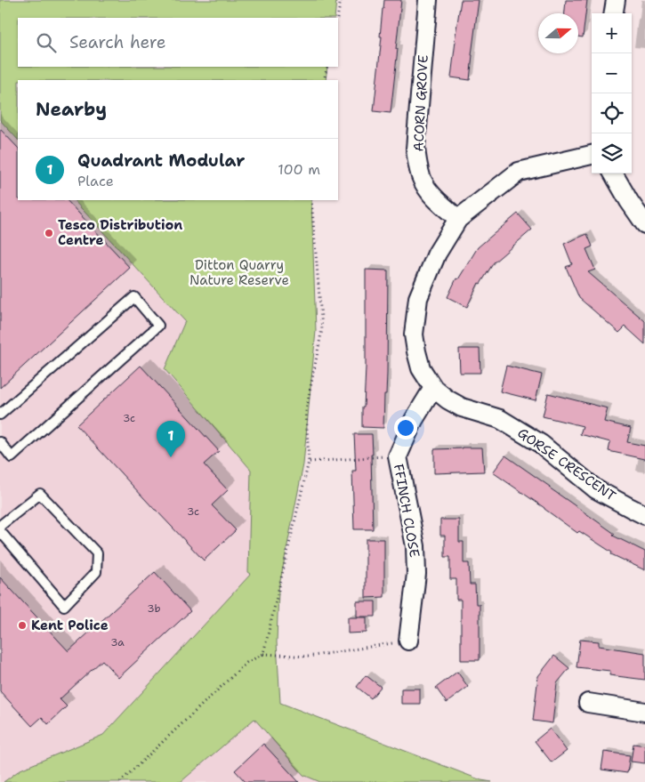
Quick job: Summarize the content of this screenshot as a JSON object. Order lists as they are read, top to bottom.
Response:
{
  "streets": {
    "street": ["ACORN GROVE", "GORSE CRESCENT", "FFINCH CLOSE"]
  },
  "crossings": [
    ["ACORN GROVE", "GORSE CRESCENT"],
    ["GORSE CRESCENT", "FFINCH CLOSE"]
  ],
  "parks": ["Ditton Quarry Nature Reserve"],
  "places": ["Tesco Distribution Centre", "Kent Police"],
  "house_numbers": [
    "3c",
    "3c",
    "3b",
    "3a"
  ],
  "north": "right",
  "page": {
    "map_buttons": ["+", "−"],
    "search": "Search here",
    "heading": "Nearby",
    "list": [
      {
        "mark": "1",
        "name": "Quadrant Modular",
        "note": "Place",
        "value": "100 m"
      }
    ],
    "pins": "1"
  }
}
